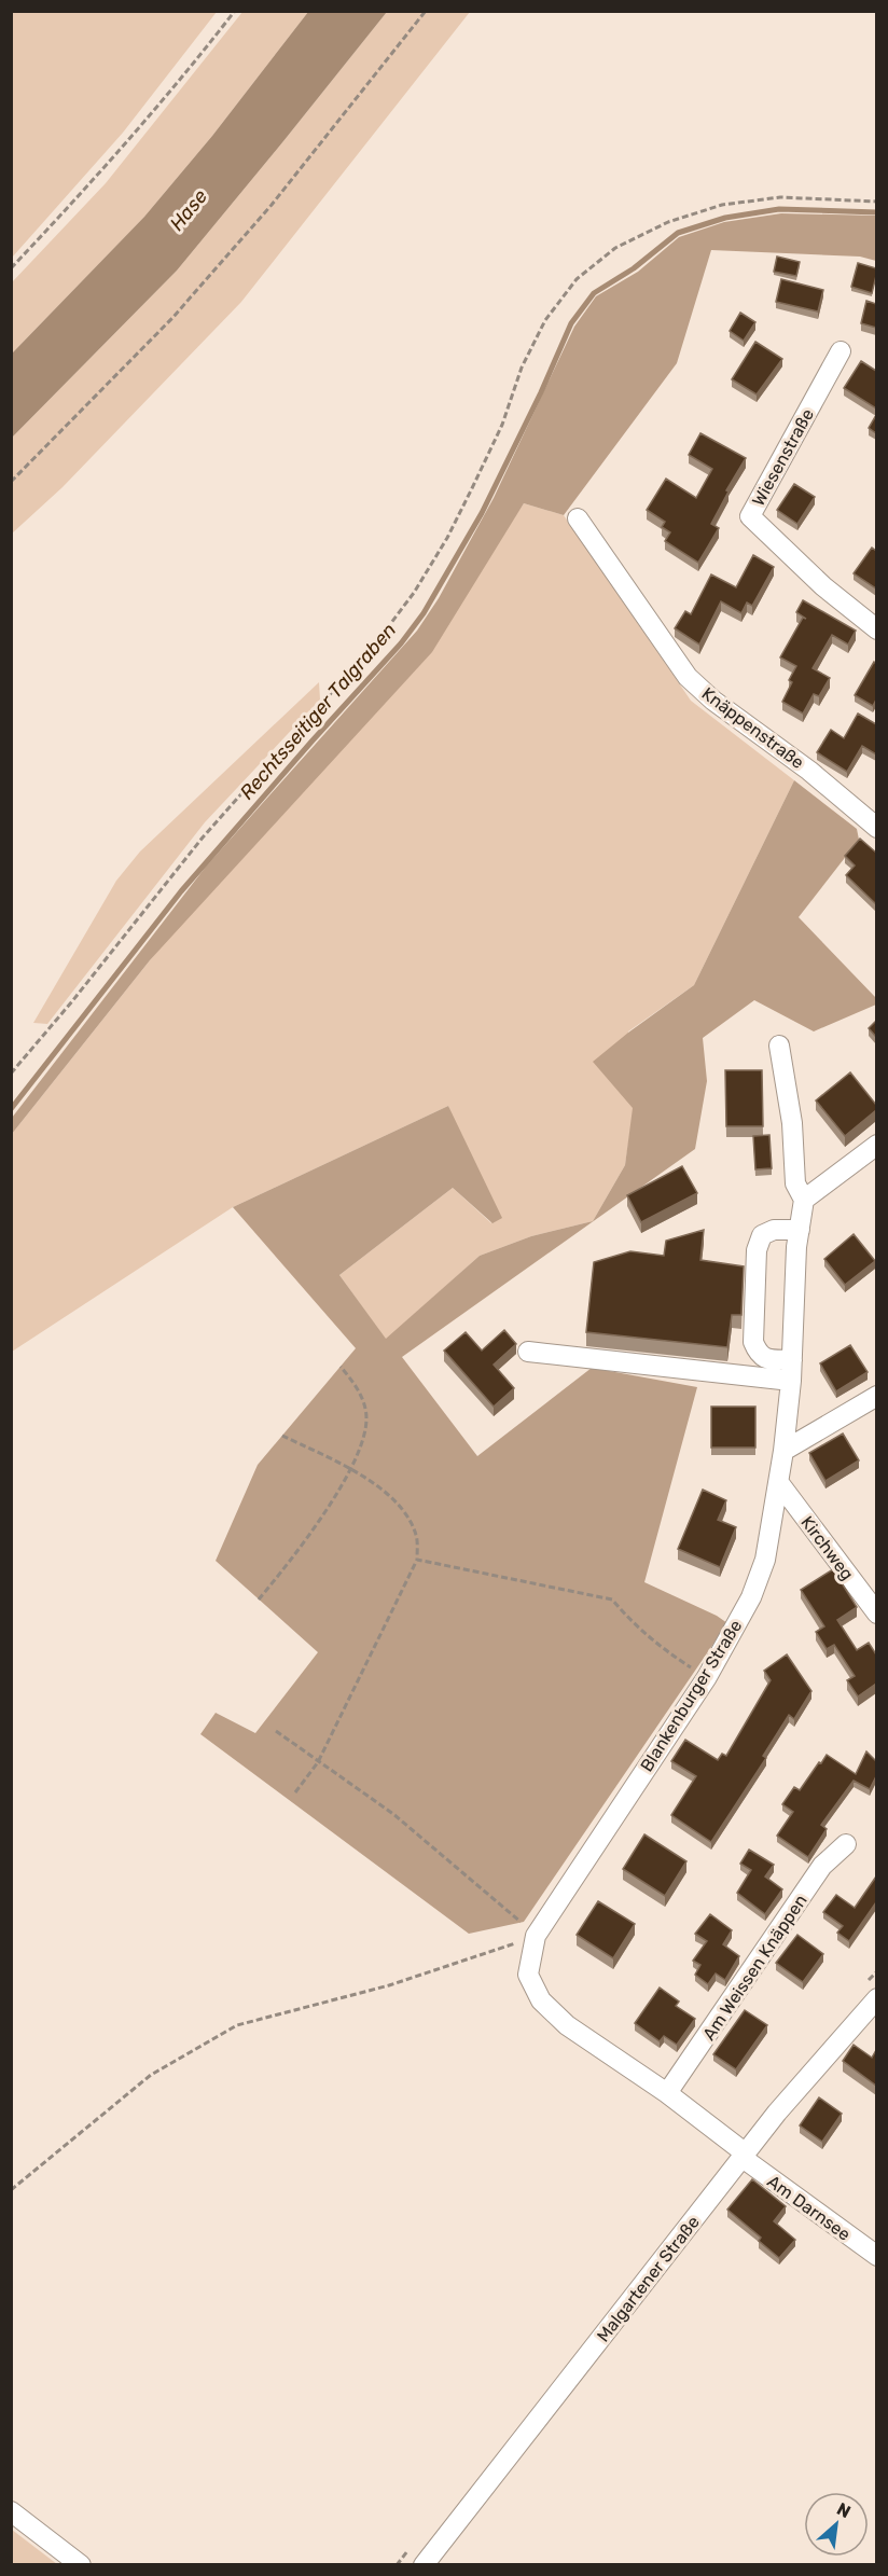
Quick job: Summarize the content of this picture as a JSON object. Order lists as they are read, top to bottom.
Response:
{
  "streets": {
    "street": [
      "Wiesenstraße",
      "Knäppenstraße",
      "Kirchweg",
      "Blankenburger Straße",
      "Am Weissen Knäppen",
      "Am Darnsee",
      "Malgartener Straße"
    ]
  },
  "crossings": [
    ["Kirchweg", "Blankenburger Straße"],
    ["Blankenburger Straße", "Am Weissen Knäppen"],
    ["Blankenburger Straße", "Am Darnsee"],
    ["Blankenburger Straße", "Malgartener Straße"],
    ["Am Darnsee", "Malgartener Straße"]
  ],
  "water": ["Hase", "Rechtsseitiger Talgraben"],
  "north": "top right"
}
